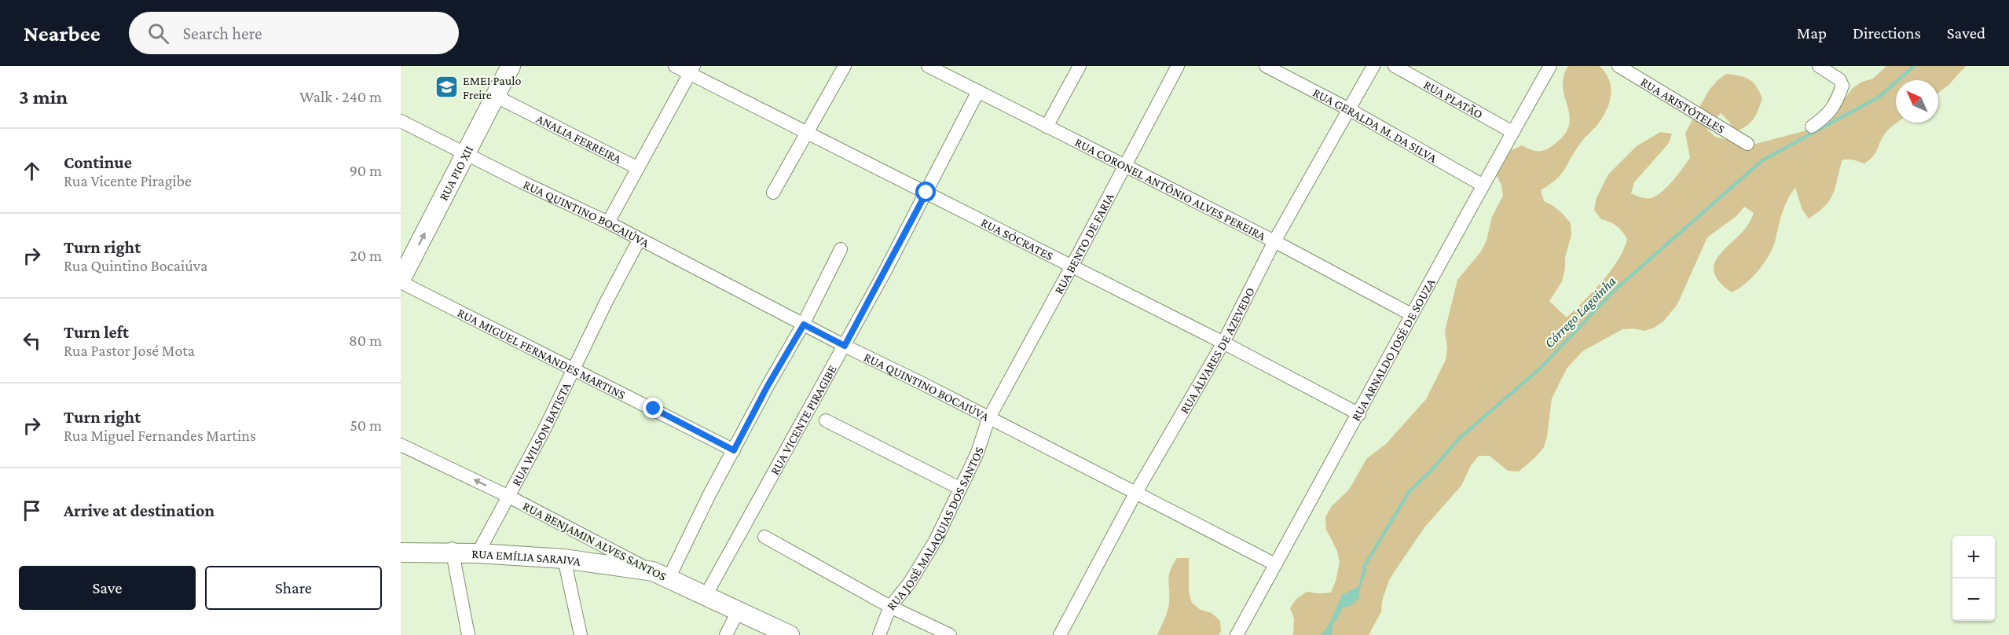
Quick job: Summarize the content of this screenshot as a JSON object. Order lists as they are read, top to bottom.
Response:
{
  "streets": {
    "main road": ["RUA PIO XII", "RUA BENJAMIN ALVES SANTOS", "RUA EMÍLIA SARAIVA"],
    "street": [
      "RUA PLATÃO",
      "RUA ARISTÓTELES",
      "RUA GERALDA M. DA SILVA",
      "ANALIA FERREIRA",
      "RUA CORONEL ANTÔNIO ALVES PEREIRA",
      "RUA QUINTINO BOCAIÚVA",
      "RUA SÓCRATES",
      "RUA BENTO DE FARIA",
      "RUA ARNALDO JOSÉ DE SOUZA",
      "RUA ÁLVARES DE AZEVEDO",
      "RUA MIGUEL FERNANDES MARTINS",
      "RUA VICENTE PIRAGIBE",
      "RUA WILSON BATISTA",
      "RUA JOSÉ MALAQUIAS DOS SANTOS"
    ]
  },
  "crossings": [
    ["RUA PLATÃO", "RUA ARNALDO JOSÉ DE SOUZA"],
    ["RUA GERALDA M. DA SILVA", "RUA ARNALDO JOSÉ DE SOUZA"],
    ["RUA GERALDA M. DA SILVA", "RUA ÁLVARES DE AZEVEDO"],
    ["ANALIA FERREIRA", "RUA PIO XII"],
    ["RUA PIO XII", "RUA QUINTINO BOCAIÚVA"],
    ["RUA PIO XII", "RUA MIGUEL FERNANDES MARTINS"],
    ["RUA CORONEL ANTÔNIO ALVES PEREIRA", "RUA BENTO DE FARIA"],
    ["RUA CORONEL ANTÔNIO ALVES PEREIRA", "RUA ARNALDO JOSÉ DE SOUZA"],
    ["RUA CORONEL ANTÔNIO ALVES PEREIRA", "RUA ÁLVARES DE AZEVEDO"],
    ["RUA CORONEL ANTÔNIO ALVES PEREIRA", "RUA VICENTE PIRAGIBE"],
    ["RUA QUINTINO BOCAIÚVA", "RUA BENTO DE FARIA"],
    ["RUA QUINTINO BOCAIÚVA", "RUA ARNALDO JOSÉ DE SOUZA"],
    ["RUA QUINTINO BOCAIÚVA", "RUA ÁLVARES DE AZEVEDO"],
    ["RUA QUINTINO BOCAIÚVA", "RUA VICENTE PIRAGIBE"],
    ["RUA QUINTINO BOCAIÚVA", "RUA WILSON BATISTA"],
    ["RUA QUINTINO BOCAIÚVA", "RUA JOSÉ MALAQUIAS DOS SANTOS"],
    ["RUA SÓCRATES", "RUA BENTO DE FARIA"],
    ["RUA SÓCRATES", "RUA ARNALDO JOSÉ DE SOUZA"],
    ["RUA SÓCRATES", "RUA ÁLVARES DE AZEVEDO"],
    ["RUA SÓCRATES", "RUA VICENTE PIRAGIBE"],
    ["RUA BENTO DE FARIA", "RUA JOSÉ MALAQUIAS DOS SANTOS"],
    ["RUA MIGUEL FERNANDES MARTINS", "RUA WILSON BATISTA"],
    ["RUA VICENTE PIRAGIBE", "RUA BENJAMIN ALVES SANTOS"],
    ["RUA WILSON BATISTA", "RUA BENJAMIN ALVES SANTOS"],
    ["RUA WILSON BATISTA", "RUA EMÍLIA SARAIVA"],
    ["RUA BENJAMIN ALVES SANTOS", "RUA EMÍLIA SARAIVA"]
  ],
  "one_way": ["RUA PIO XII"],
  "water": ["Córrego Lagoinha"],
  "places": {
    "school or university": ["EMEI Paulo Freire"]
  },
  "north": "top left",
  "page": {
    "header": "Nearbee",
    "search": "Search here",
    "nav": ["Map", "Directions", "Saved"],
    "heading": ["3 min", "Walk · 240 m"],
    "list": [
      ["Continue", "Rua Vicente Piragibe", "90 m"],
      ["Turn right", "Rua Quintino Bocaiúva", "20 m"],
      ["Turn left", "Rua Pastor José Mota", "80 m"],
      ["Turn right", "Rua Miguel Fernandes Martins", "50 m"],
      "Arrive at destination"
    ],
    "map_buttons": ["+", "−"],
    "buttons": ["Save", "Share"]
  }
}
